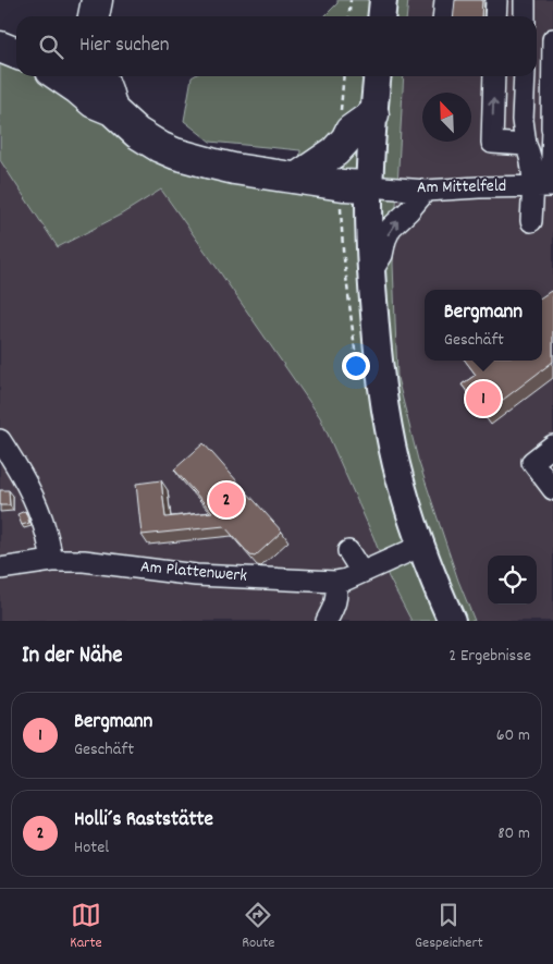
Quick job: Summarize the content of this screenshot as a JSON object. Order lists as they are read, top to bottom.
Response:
{
  "streets": {
    "street": ["Am Mittelfeld", "Am Plattenwerk"]
  },
  "north": "top left",
  "page": {
    "search": "Hier suchen",
    "popup": ["Bergmann", "Geschäft"],
    "pins": ["1", "2"],
    "heading": ["In der Nähe", "2 Ergebnisse"],
    "list": [
      {
        "mark": "1",
        "name": "Bergmann",
        "note": "Geschäft",
        "value": "60 m"
      },
      {
        "mark": "2",
        "name": "Holli´s Raststätte",
        "note": "Hotel",
        "value": "80 m"
      }
    ],
    "nav": ["Karte", "Route", "Gespeichert"]
  }
}
